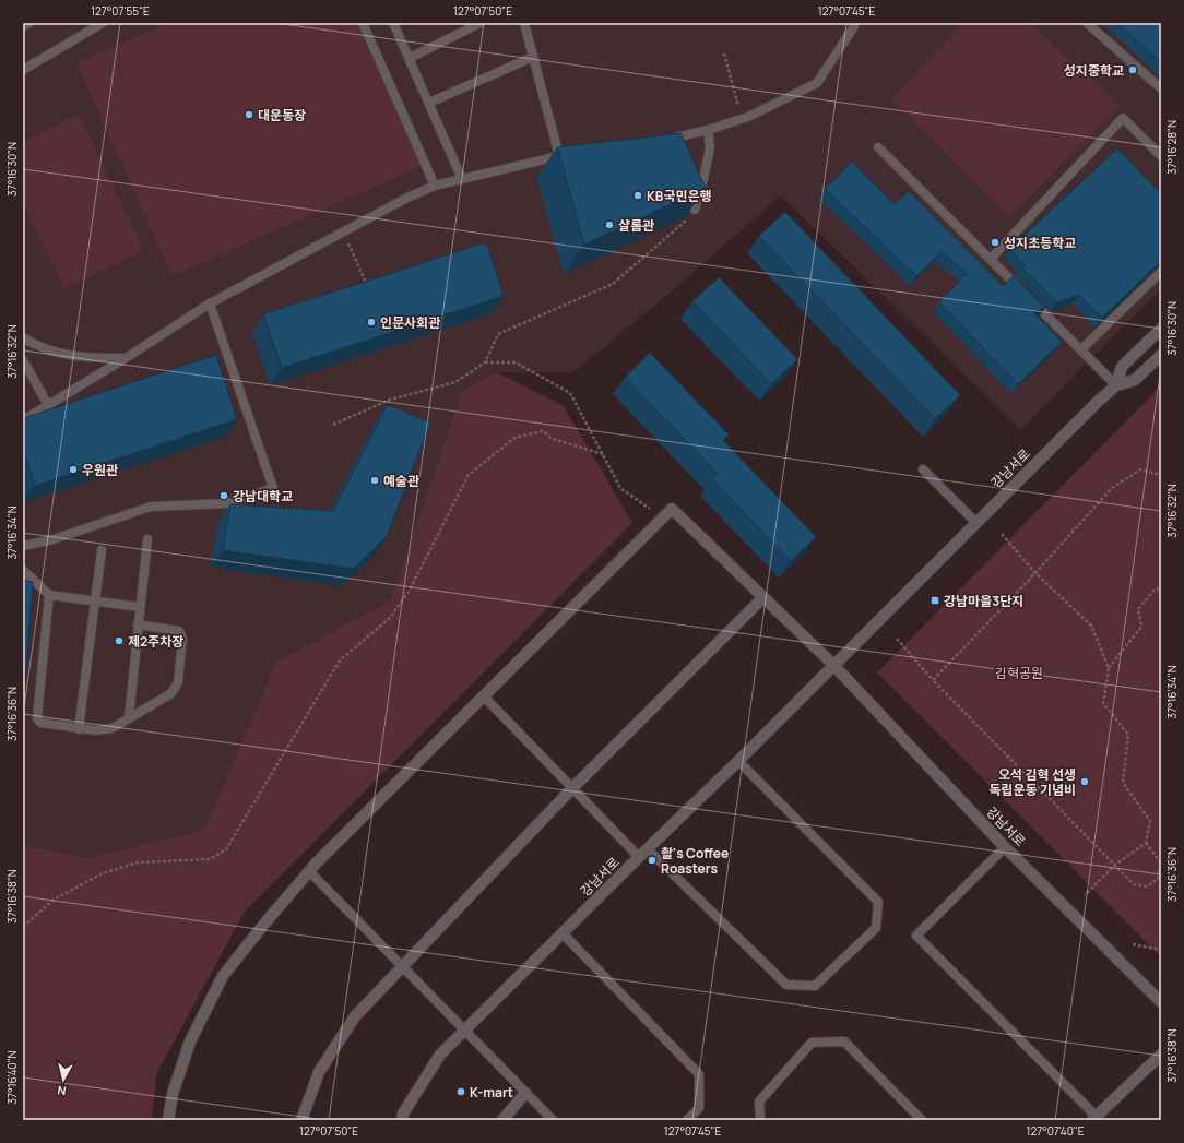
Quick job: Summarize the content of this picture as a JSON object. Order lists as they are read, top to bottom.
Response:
{
  "streets": {
    "street": ["강남서로"]
  },
  "parks": ["김혁공원"],
  "places": {
    "other": [
      "성지중학교",
      "대운동장",
      "KB국민은행",
      "샬롬관",
      "성지초등학교",
      "인문사회관",
      "우원관",
      "예술관",
      "강남대학교",
      "제2주차장",
      "오석 김혁 선생 독립운동 기념비",
      "촬's Coffee Roasters",
      "K-mart"
    ],
    "transit": ["강남마을3단지"]
  },
  "north": "bottom",
  "coordinates": [
    "127°07'55\"E",
    "127°07'50\"E",
    "127°07'45\"E",
    "37°16'28\"N",
    "37°16'30\"N",
    "37°16'32\"N",
    "37°16'34\"N",
    "37°16'36\"N",
    "37°16'38\"N",
    "37°16'40\"N",
    "127°07'40\"E"
  ]
}
